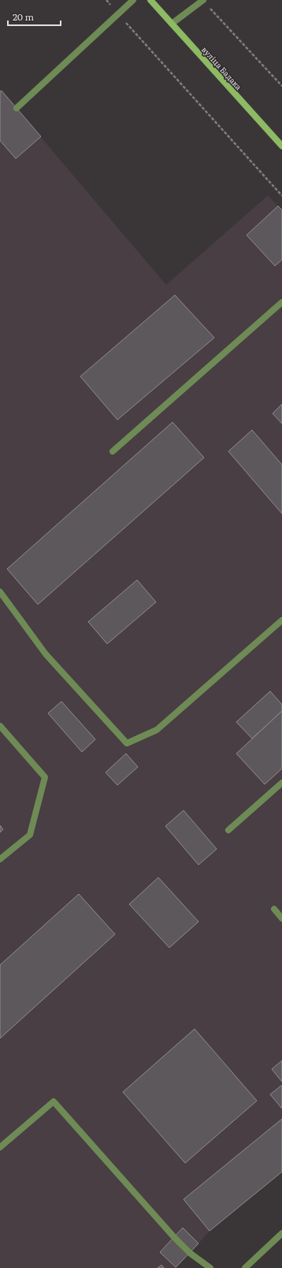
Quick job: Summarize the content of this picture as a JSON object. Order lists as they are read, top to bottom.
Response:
{
  "streets": {
    "main road": ["вуліца Бадака"]
  },
  "scale_bar": "20 m"
}
